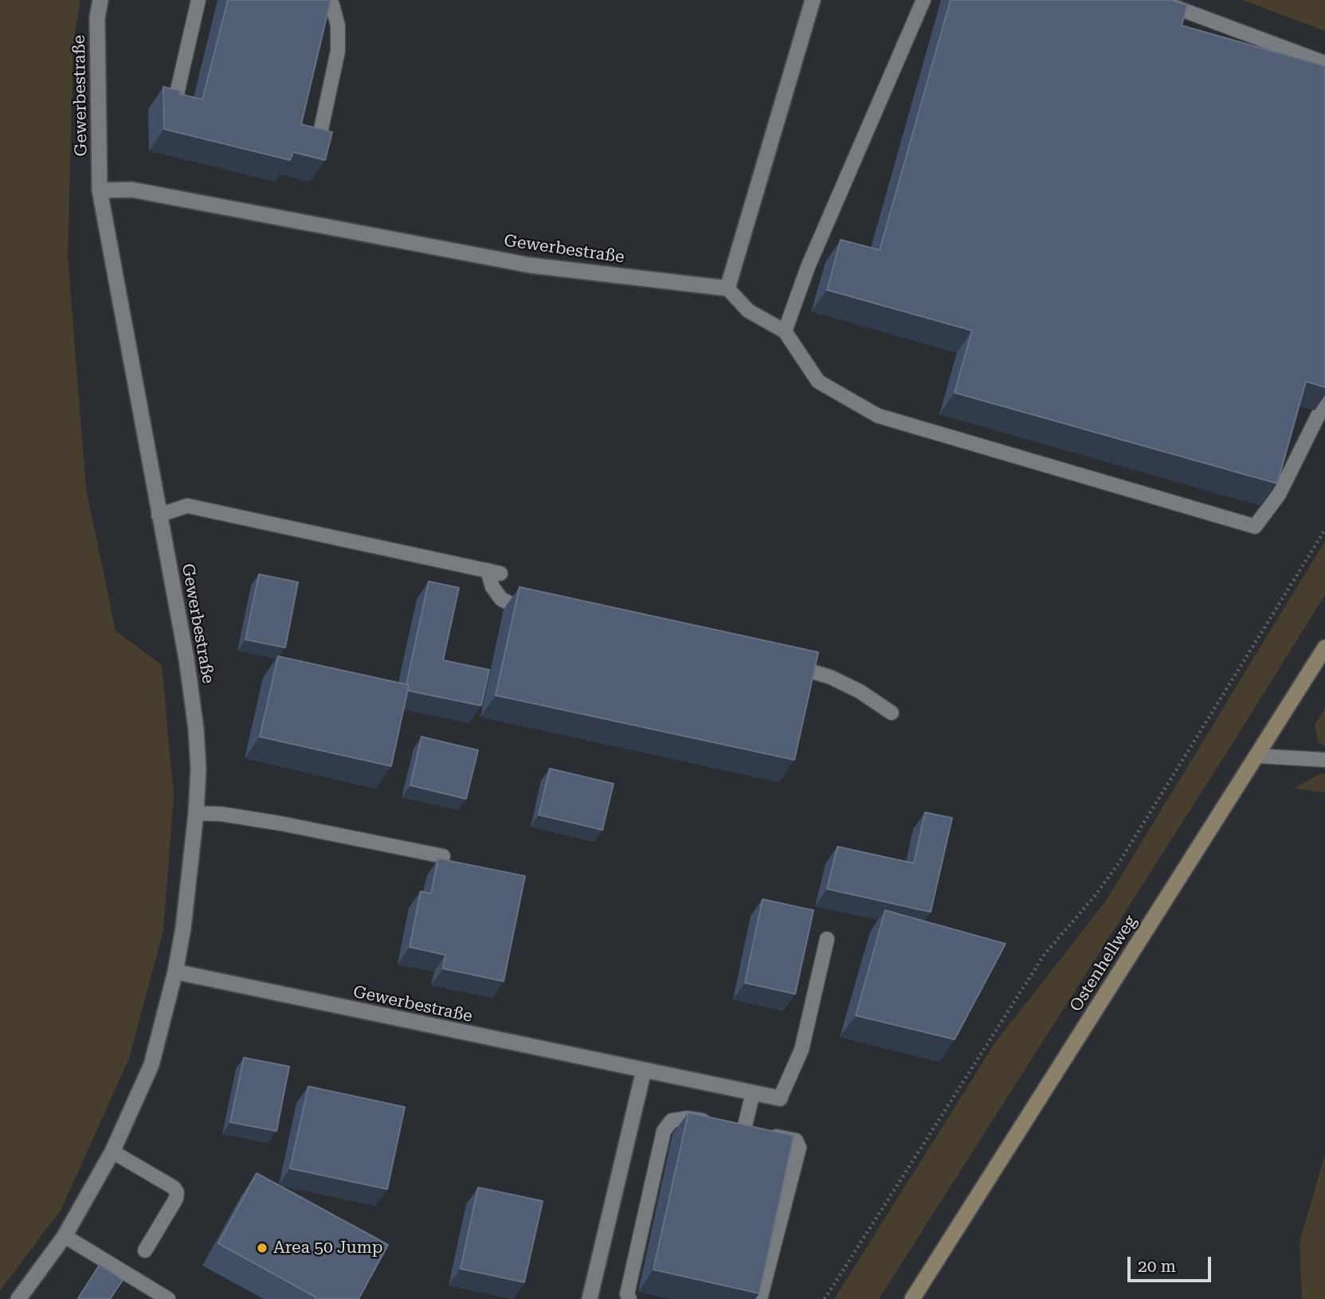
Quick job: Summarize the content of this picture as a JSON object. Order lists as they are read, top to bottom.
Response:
{
  "streets": {
    "main road": ["Ostenhellweg"],
    "street": ["Gewerbestraße"]
  },
  "places": ["Area 50 Jump"],
  "scale_bar": "20 m"
}
